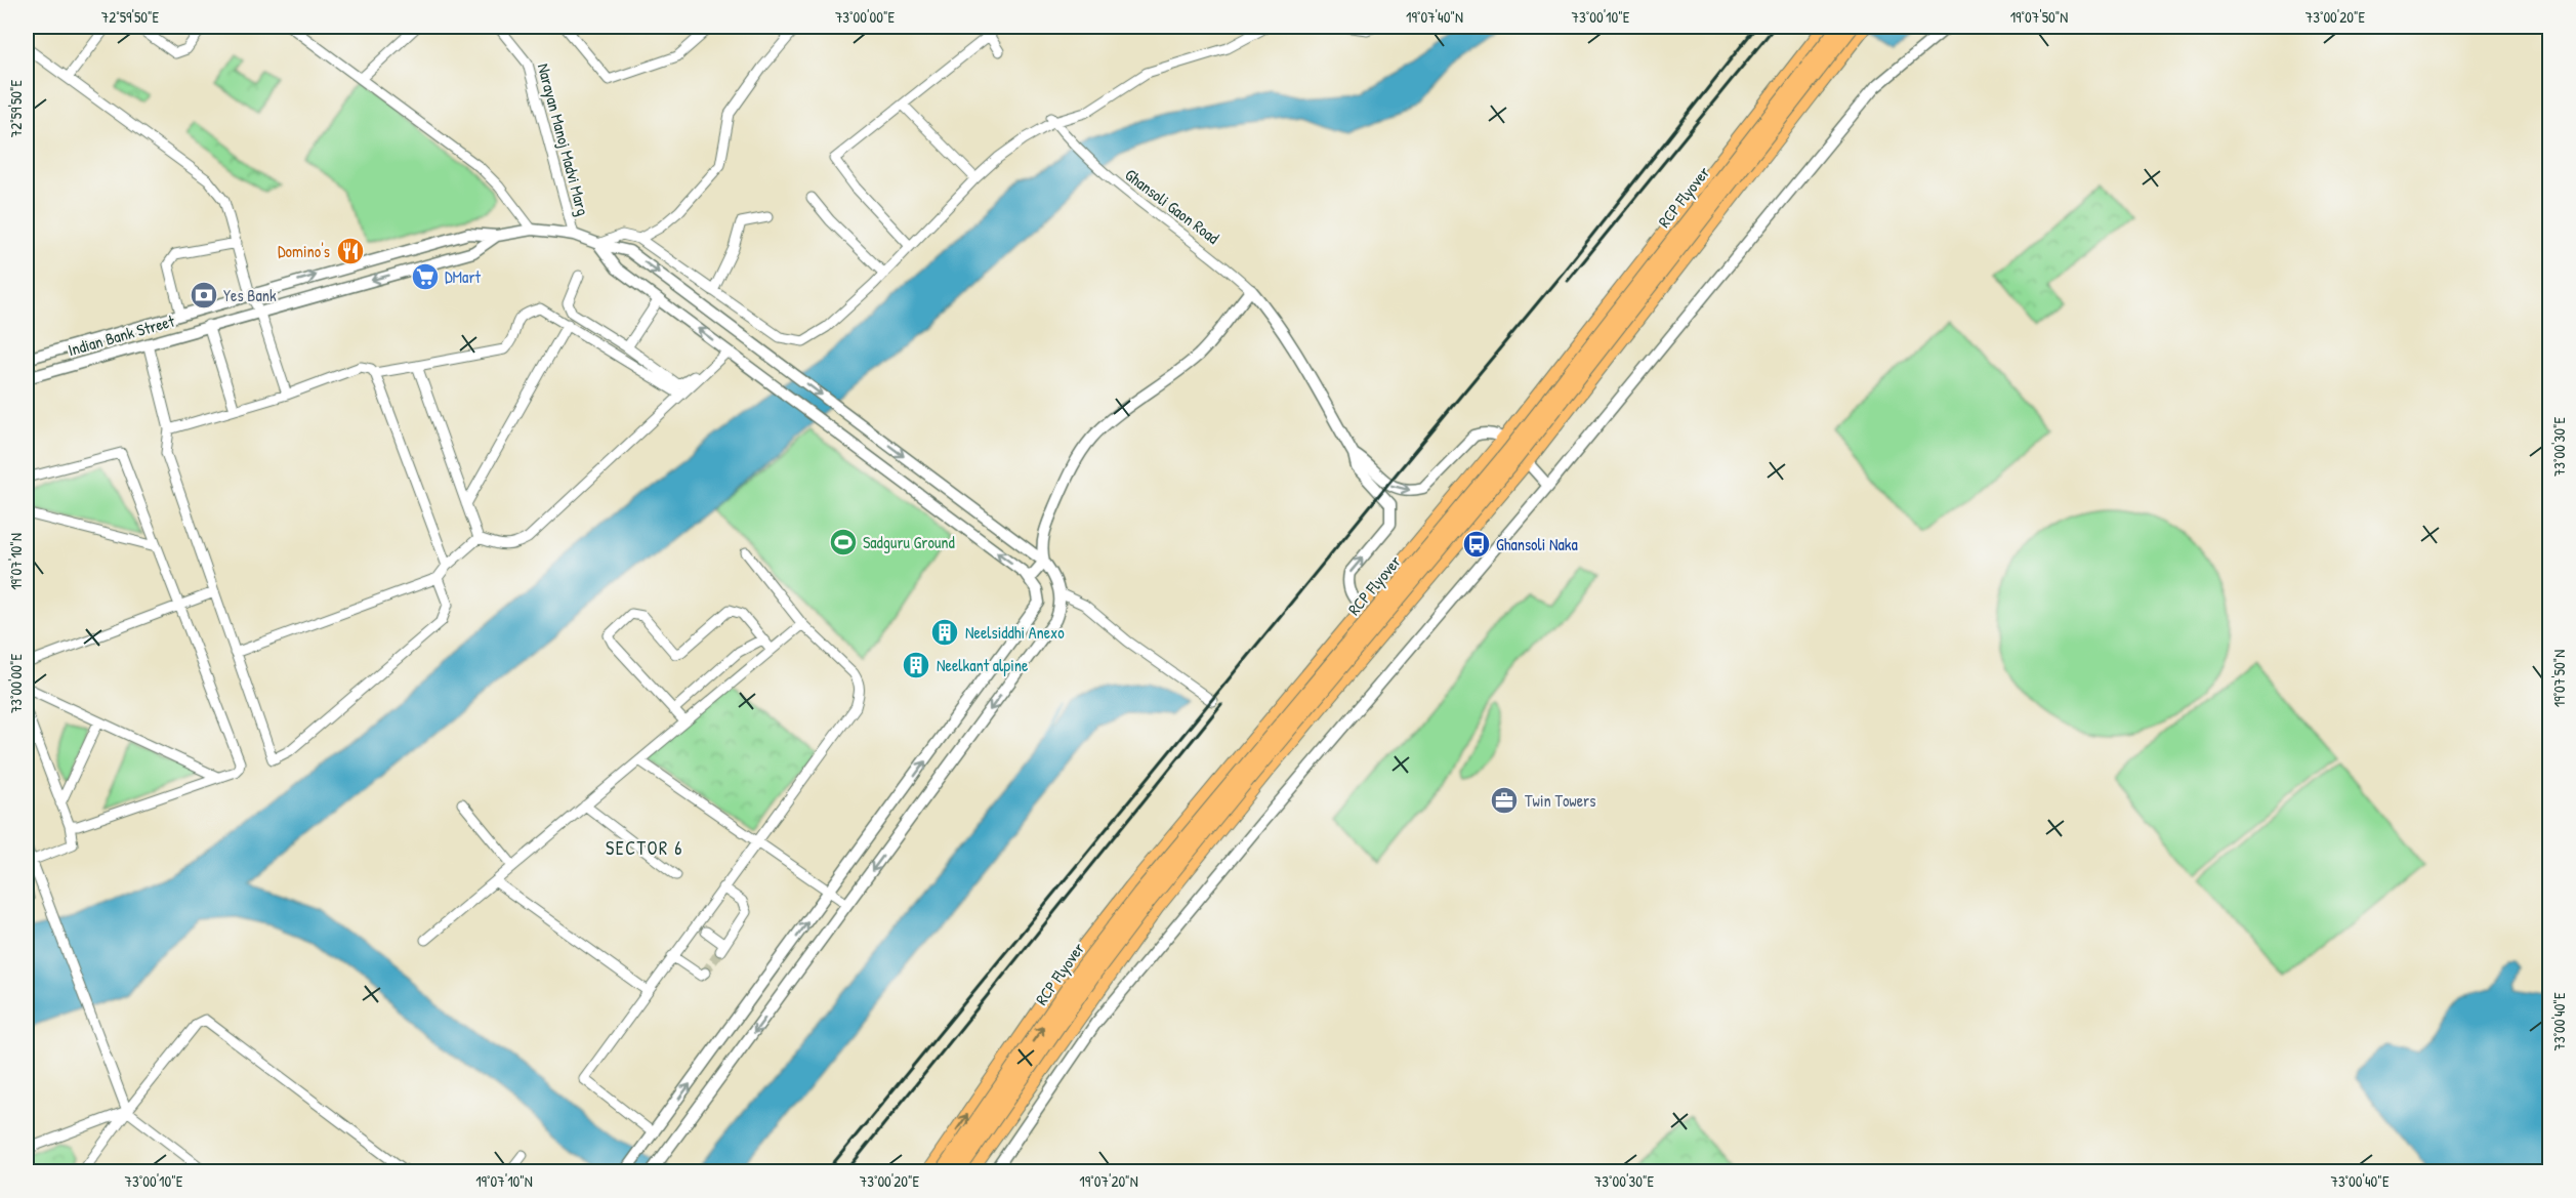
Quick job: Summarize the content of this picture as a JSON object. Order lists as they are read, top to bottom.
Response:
{
  "streets": {
    "main road": ["RCP Flyover"],
    "street": ["Narayan Manoj Madvi Marg", "Ghansoli Gaon Road", "Indian Bank Street"]
  },
  "districts": ["SECTOR 6"],
  "places": {
    "restaurant": ["Domino's"],
    "supermarket": ["DMart"],
    "bank": ["Yes Bank"],
    "sports": ["Sadguru Ground"],
    "bus stop": ["Ghansoli Naka"],
    "building": ["Neelsiddhi Anexo", "Neelkant alpine"],
    "office": ["Twin Towers"]
  },
  "coordinates": [
    "72°59'50\"E",
    "73°00'00\"E",
    "19°07'40\"N",
    "73°00'10\"E",
    "19°07'50\"N",
    "73°00'20\"E",
    "73°00'30\"E",
    "19°07'10\"N",
    "73°00'40\"E",
    "19°07'20\"N"
  ]
}
